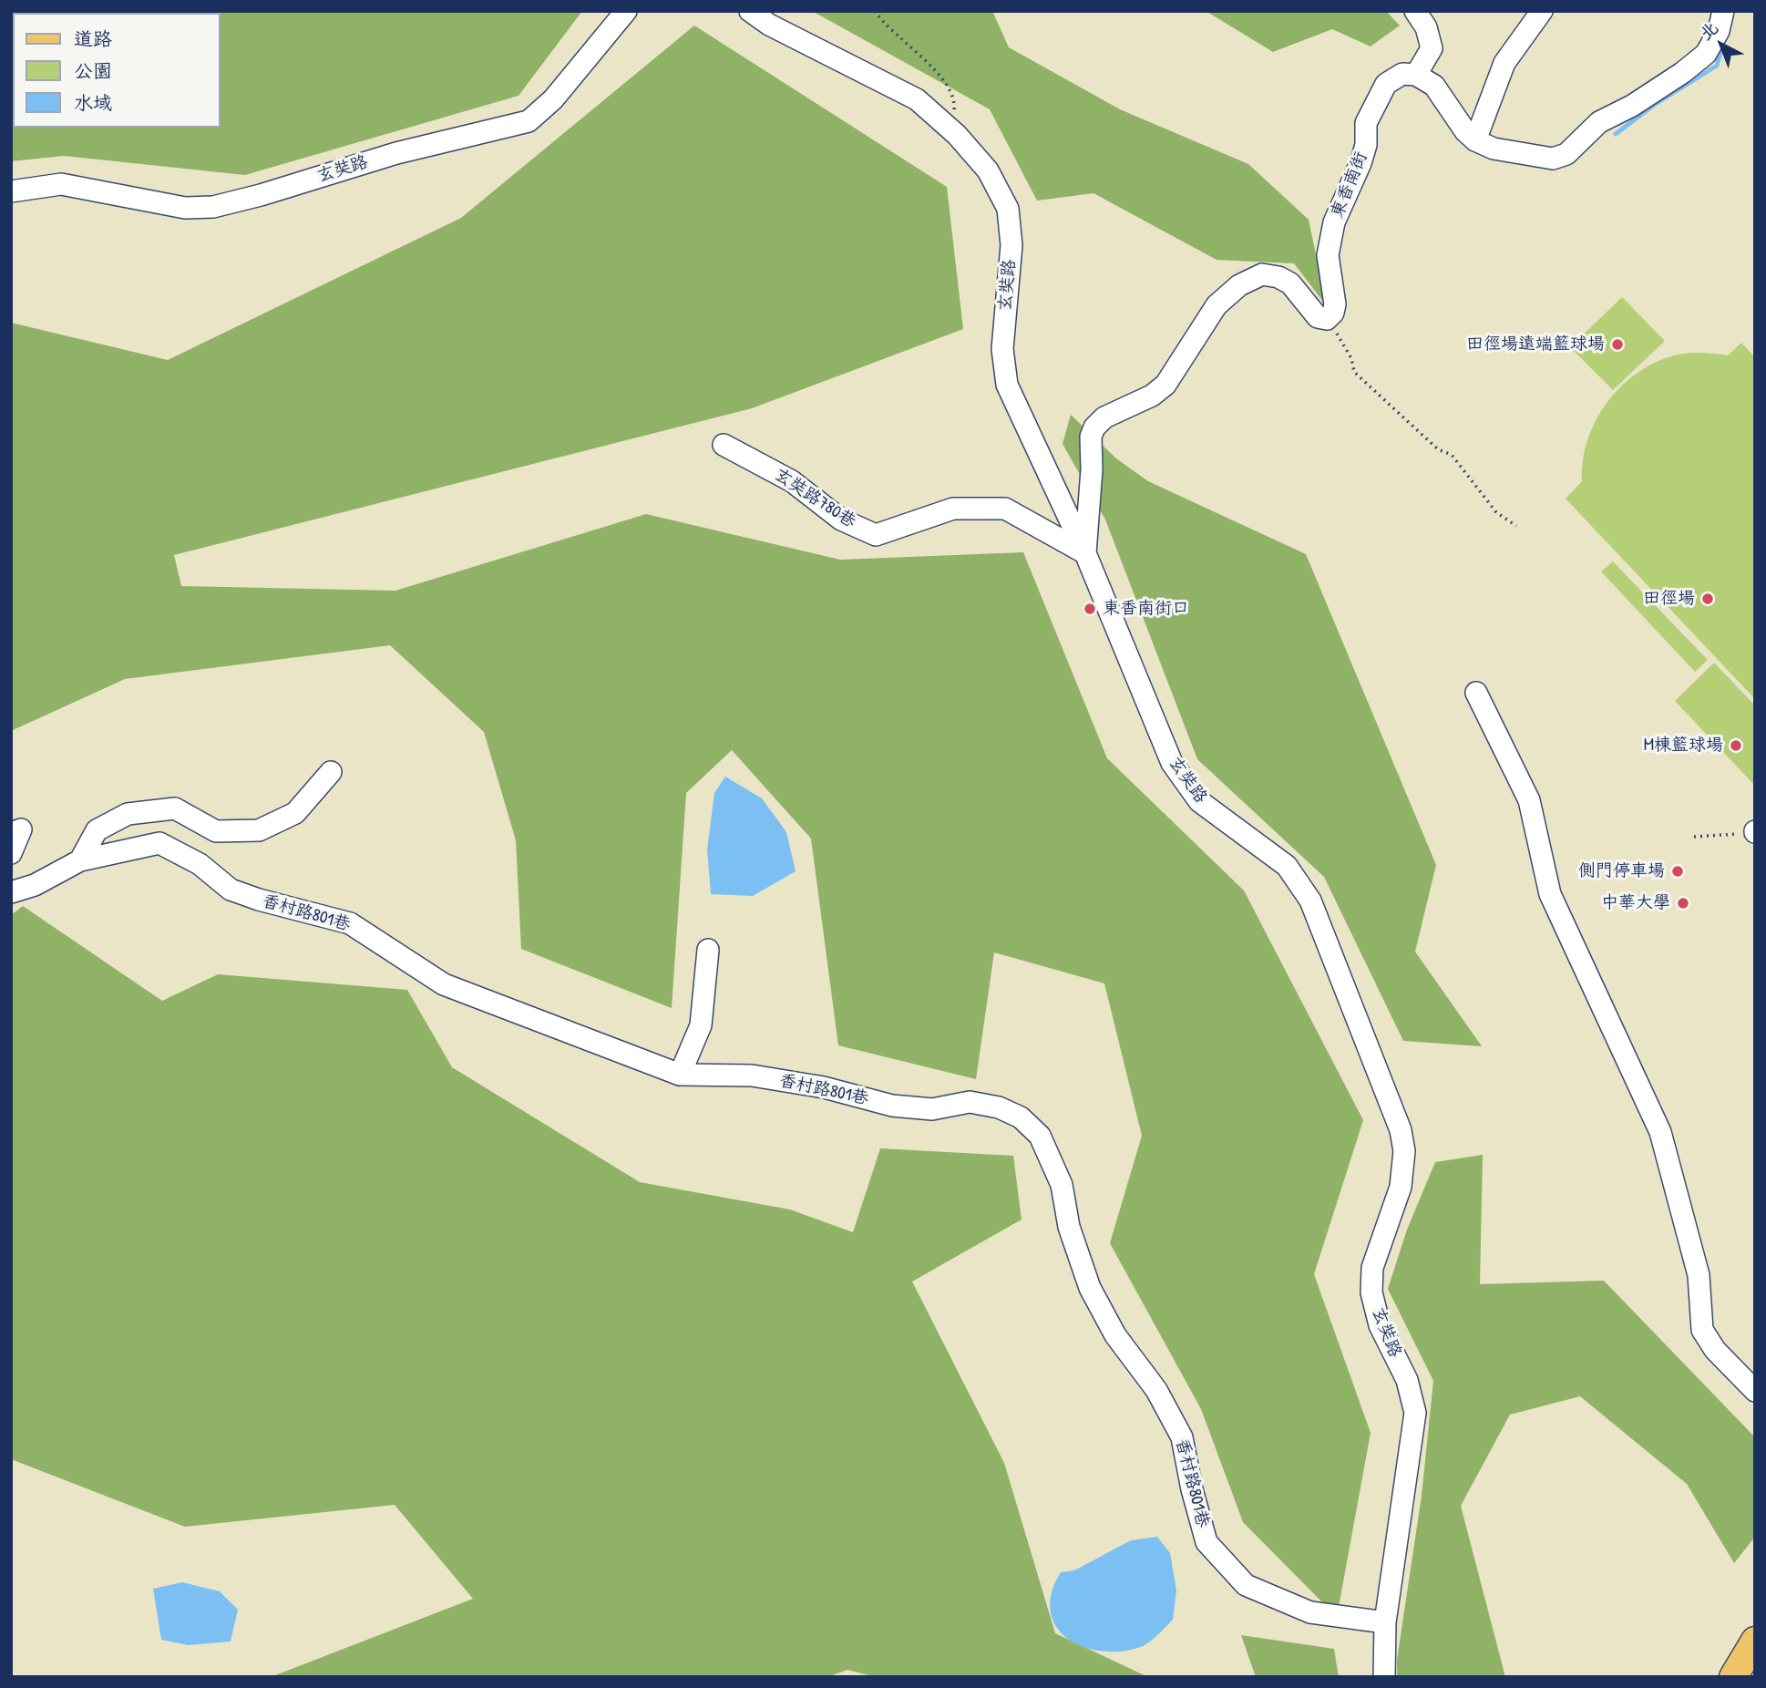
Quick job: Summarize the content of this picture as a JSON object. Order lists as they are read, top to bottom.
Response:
{
  "streets": {
    "street": [
      "玄奘路",
      "東香南街",
      "玄奘路780巷",
      "香村路801巷"
    ]
  },
  "crossings": [
    ["玄奘路", "玄奘路780巷"],
    ["玄奘路", "香村路801巷"]
  ],
  "places": [
    "田徑場遠端籃球場",
    "田徑場",
    "東香南街口",
    "M棟籃球場",
    "側門停車場",
    "中華大學"
  ],
  "legend": ["道路", "公園", "水域"],
  "north": "top left"
}
